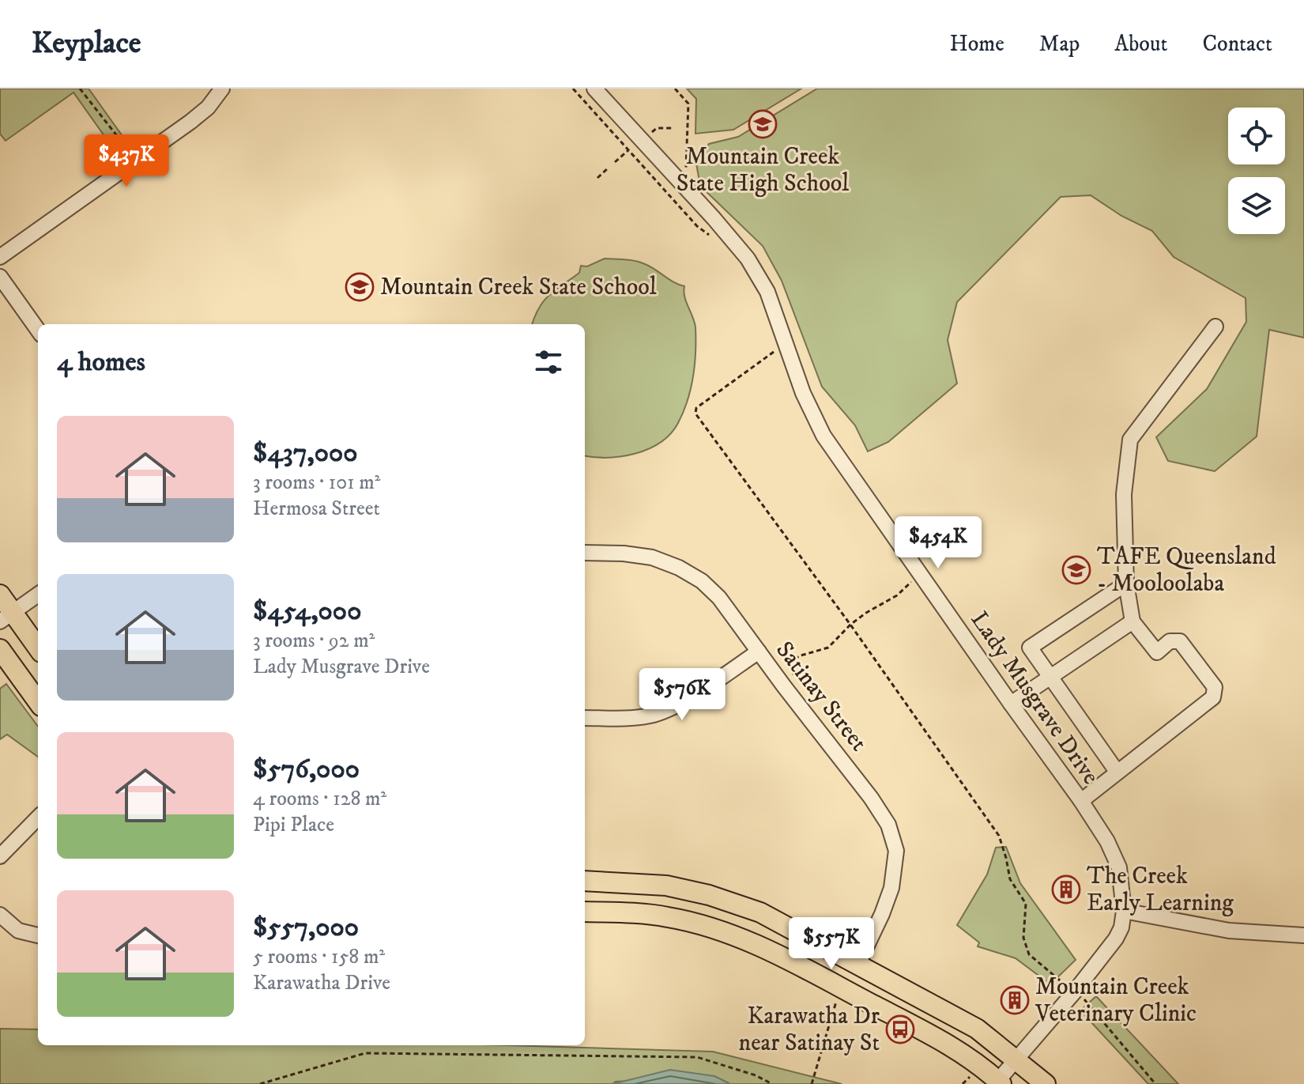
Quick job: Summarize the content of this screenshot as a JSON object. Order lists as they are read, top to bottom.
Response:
{
  "streets": {
    "street": ["Satinay Street", "Lady Musgrave Drive"]
  },
  "places": {
    "school or university": ["Mountain Creek State High School", "Mountain Creek State School", "TAFE Queensland - Mooloolaba"],
    "building": ["The Creek Early Learning", "Mountain Creek Veterinary Clinic"],
    "bus stop": ["Karawatha Dr near Satinay St"]
  },
  "page": {
    "header": "Keyplace",
    "nav": [
      "Home",
      "Map",
      "About",
      "Contact"
    ],
    "price": [
      "$437K",
      "$454K",
      "$576K",
      "$557K"
    ],
    "heading": "4 homes",
    "list": [
      {
        "name": "$437,000",
        "note": "3 rooms · 101 m² · Hermosa Street"
      },
      {
        "name": "$454,000",
        "note": "3 rooms · 92 m² · Lady Musgrave Drive"
      },
      {
        "name": "$576,000",
        "note": "4 rooms · 128 m² · Pipi Place"
      },
      {
        "name": "$557,000",
        "note": "5 rooms · 158 m² · Karawatha Drive"
      }
    ]
  }
}
